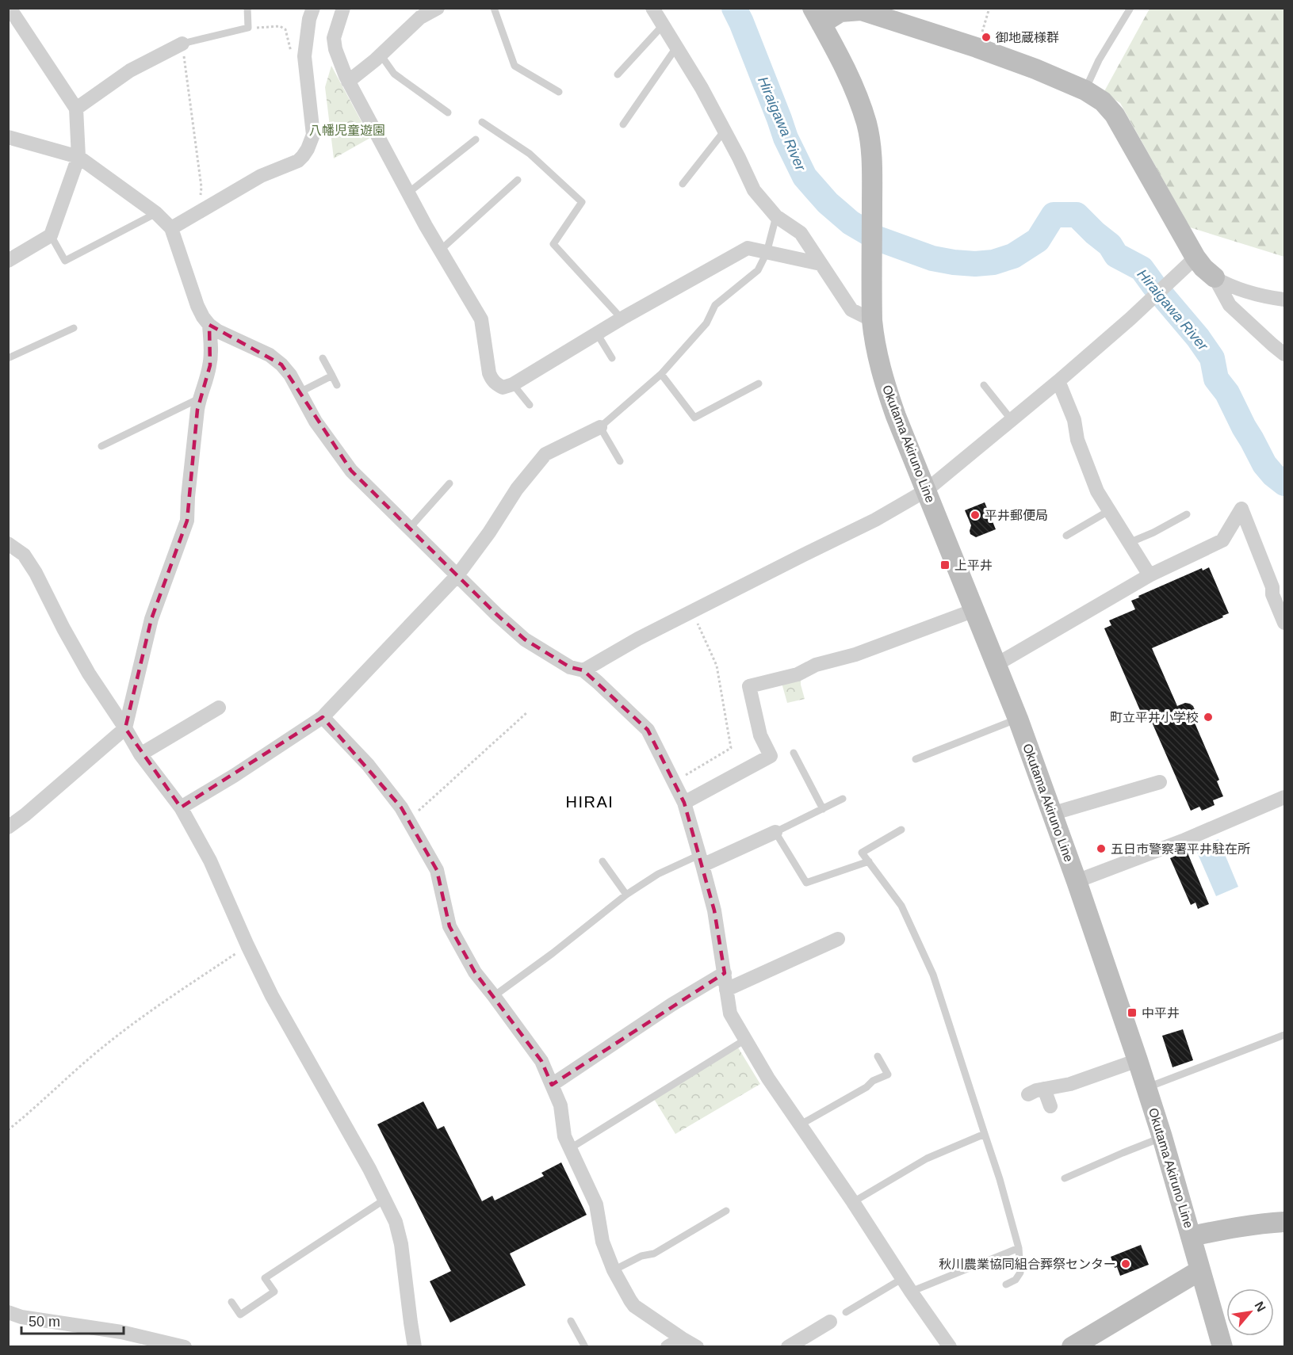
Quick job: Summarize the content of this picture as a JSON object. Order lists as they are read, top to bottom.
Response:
{
  "streets": {
    "main road": ["Okutama Akiruno Line"]
  },
  "districts": ["HIRAI"],
  "water": ["Hiraigawa River"],
  "parks": ["八幡児童遊園"],
  "places": {
    "other": [
      "御地蔵様群",
      "平井郵便局",
      "町立平井小学校",
      "五日市警察署平井駐在所",
      "秋川農業協同組合葬祭センター"
    ],
    "transit": ["上平井", "中平井"]
  },
  "scale_bar": "50 m",
  "north": "top right"
}
